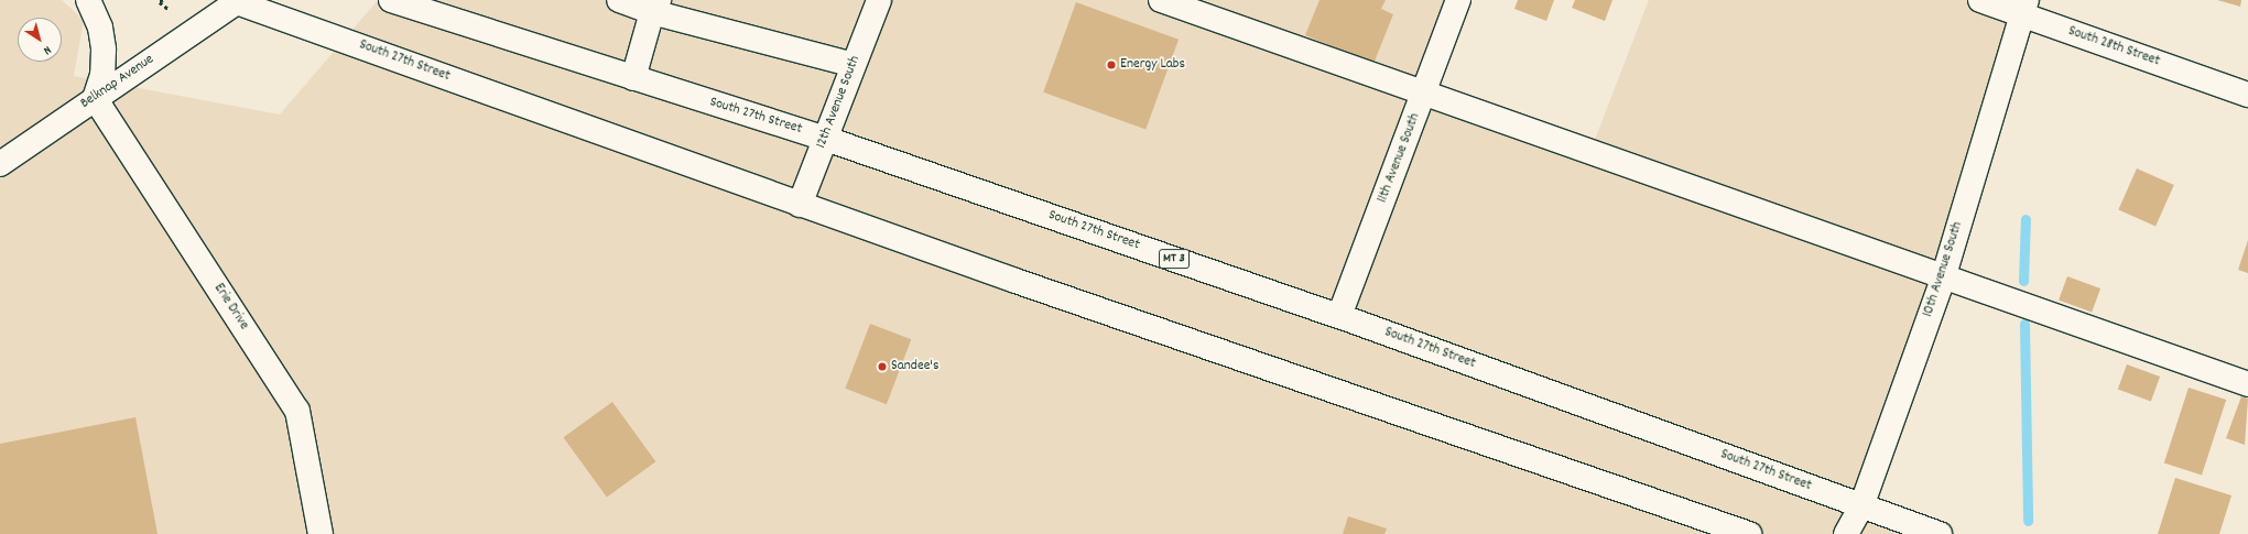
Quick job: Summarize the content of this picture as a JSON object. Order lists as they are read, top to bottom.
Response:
{
  "streets": {
    "main road": [
      "South 28th Street",
      "South 27th Street",
      "Belknap Avenue",
      "12th Avenue South",
      "11th Avenue South",
      "MT 3",
      "10th Avenue South",
      "Erie Drive"
    ]
  },
  "crossings": [
    ["South 28th Street", "10th Avenue South"],
    ["South 27th Street", "Belknap Avenue"],
    ["South 27th Street", "12th Avenue South"],
    ["South 27th Street", "11th Avenue South"],
    ["South 27th Street", "10th Avenue South"],
    ["Belknap Avenue", "Erie Drive"]
  ],
  "places": ["Energy Labs", "Sandee's"],
  "north": "bottom right"
}
